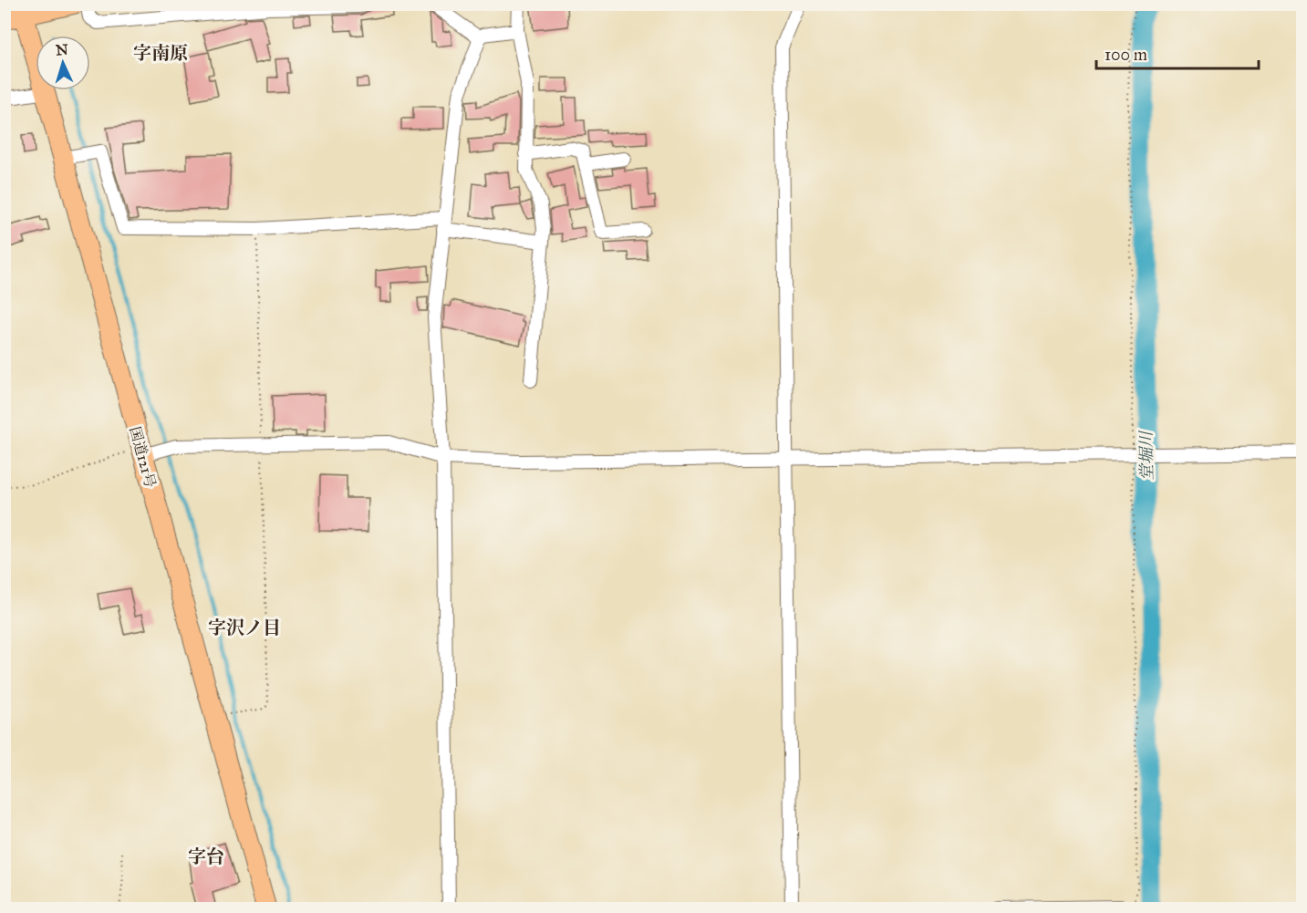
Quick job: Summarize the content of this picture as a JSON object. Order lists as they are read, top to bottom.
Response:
{
  "streets": {
    "highway": ["国道121号"]
  },
  "districts": ["字南原", "字沢ノ目", "字台"],
  "water": ["堂堀川"],
  "scale_bar": "100 m",
  "north": "top"
}
